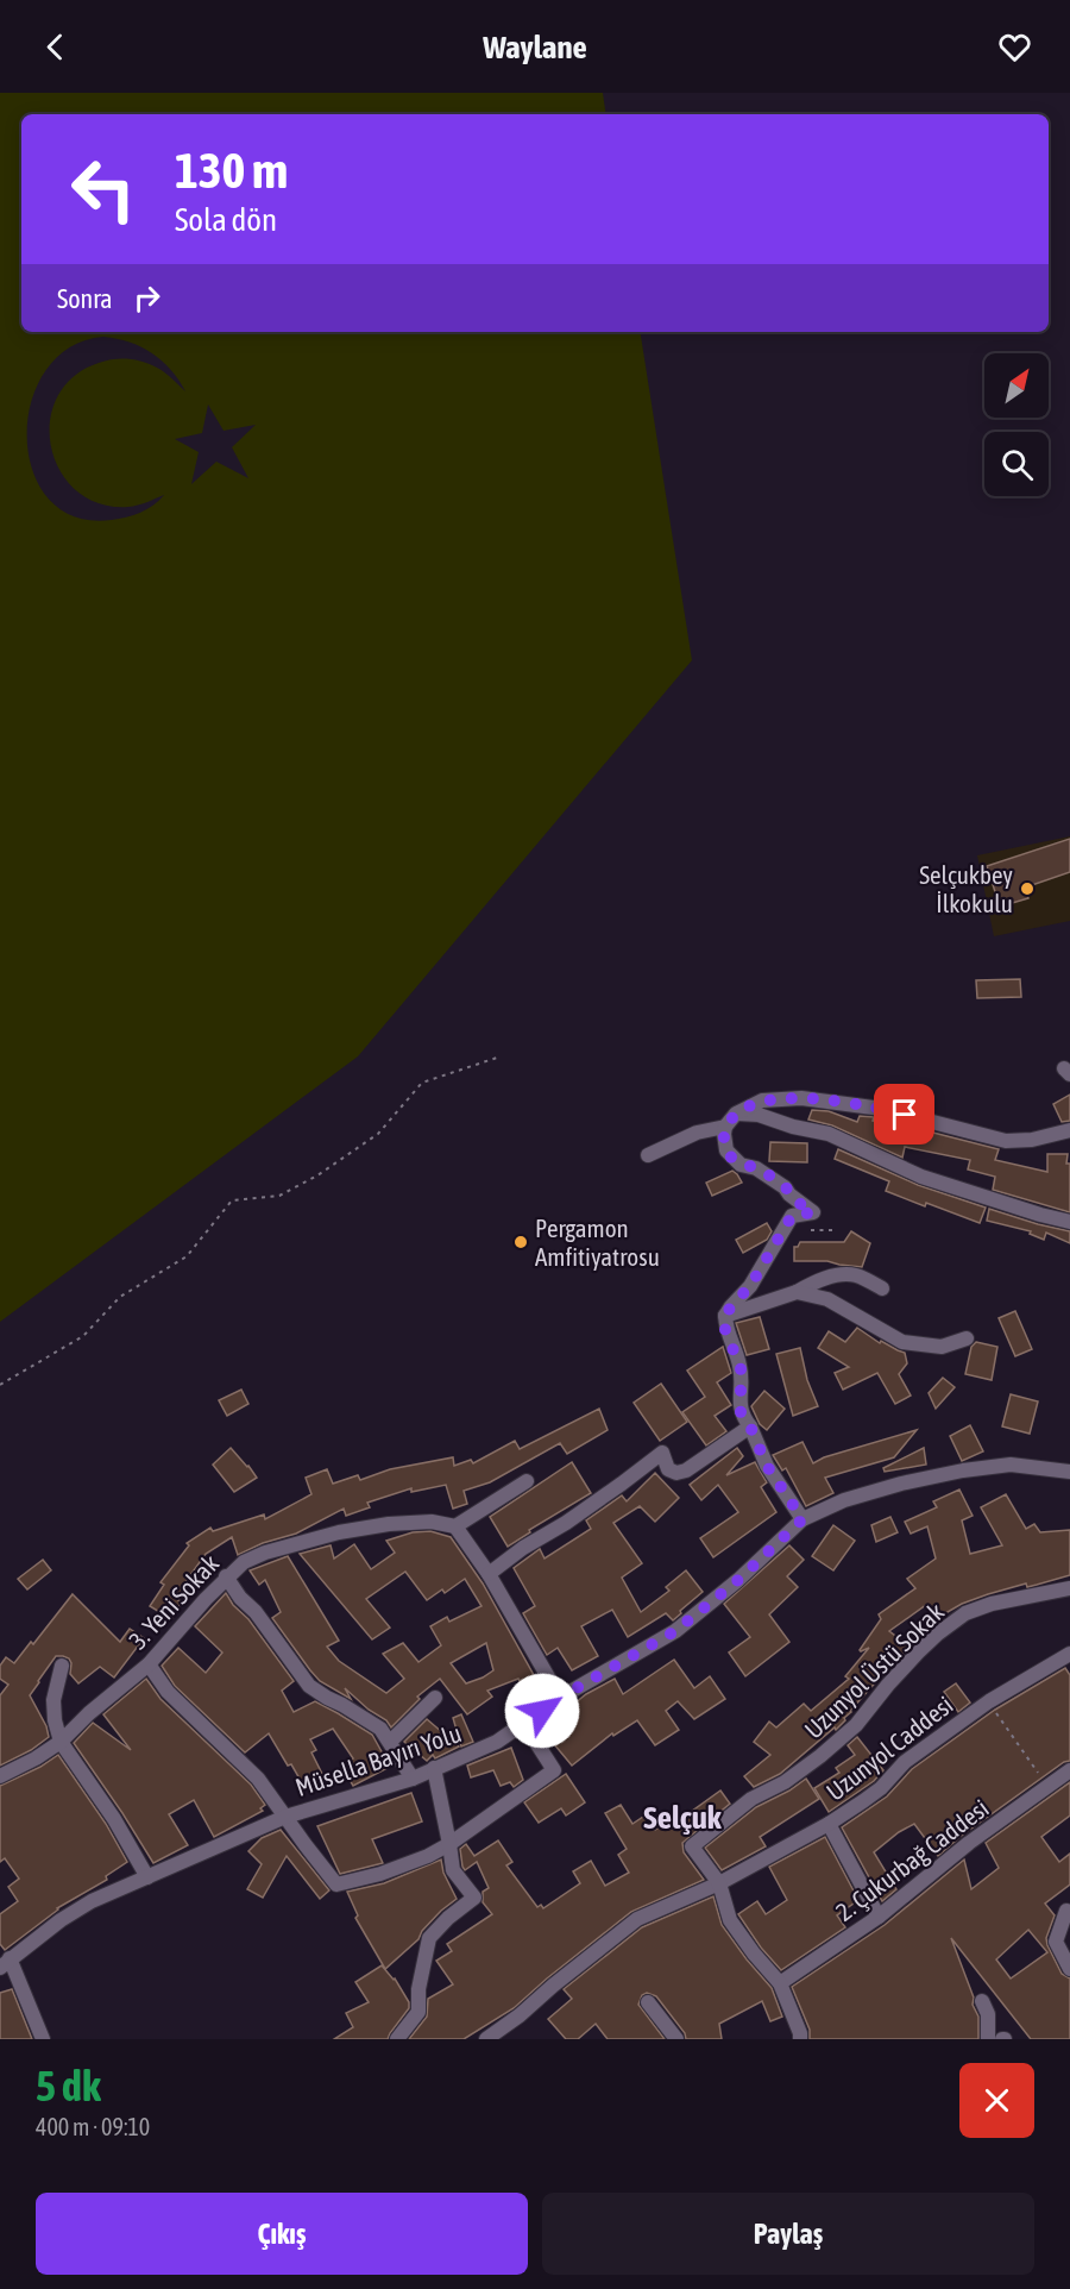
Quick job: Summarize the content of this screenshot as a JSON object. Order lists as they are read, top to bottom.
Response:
{
  "streets": {
    "street": [
      "3. Yeni Sokak",
      "Uzunyol Üstü Sokak",
      "Uzunyol Caddesi",
      "Müsella Bayırı Yolu",
      "2. Çukurbağ Caddesi"
    ]
  },
  "crossings": [
    ["Uzunyol Üstü Sokak", "Uzunyol Caddesi"]
  ],
  "districts": ["Selçuk"],
  "places": ["Selçukbey İlkokulu", "Pergamon Amfitiyatrosu"],
  "north": "top right",
  "page": {
    "header": "Waylane",
    "turn": ["130 m", "Sola dön"],
    "then": "Sonra",
    "heading": ["5 dk", "400 m · 09:10"],
    "buttons": ["Çıkış", "Paylaş"]
  }
}
